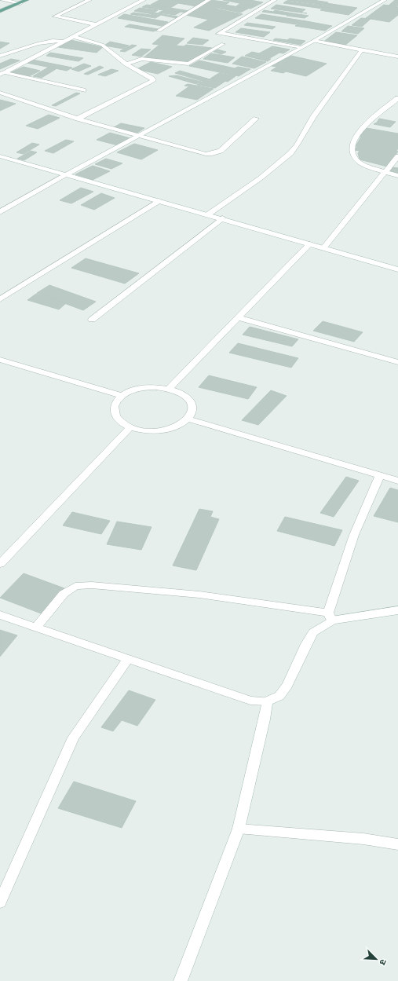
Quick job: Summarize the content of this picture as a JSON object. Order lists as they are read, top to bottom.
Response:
{
  "north": "bottom right"
}
